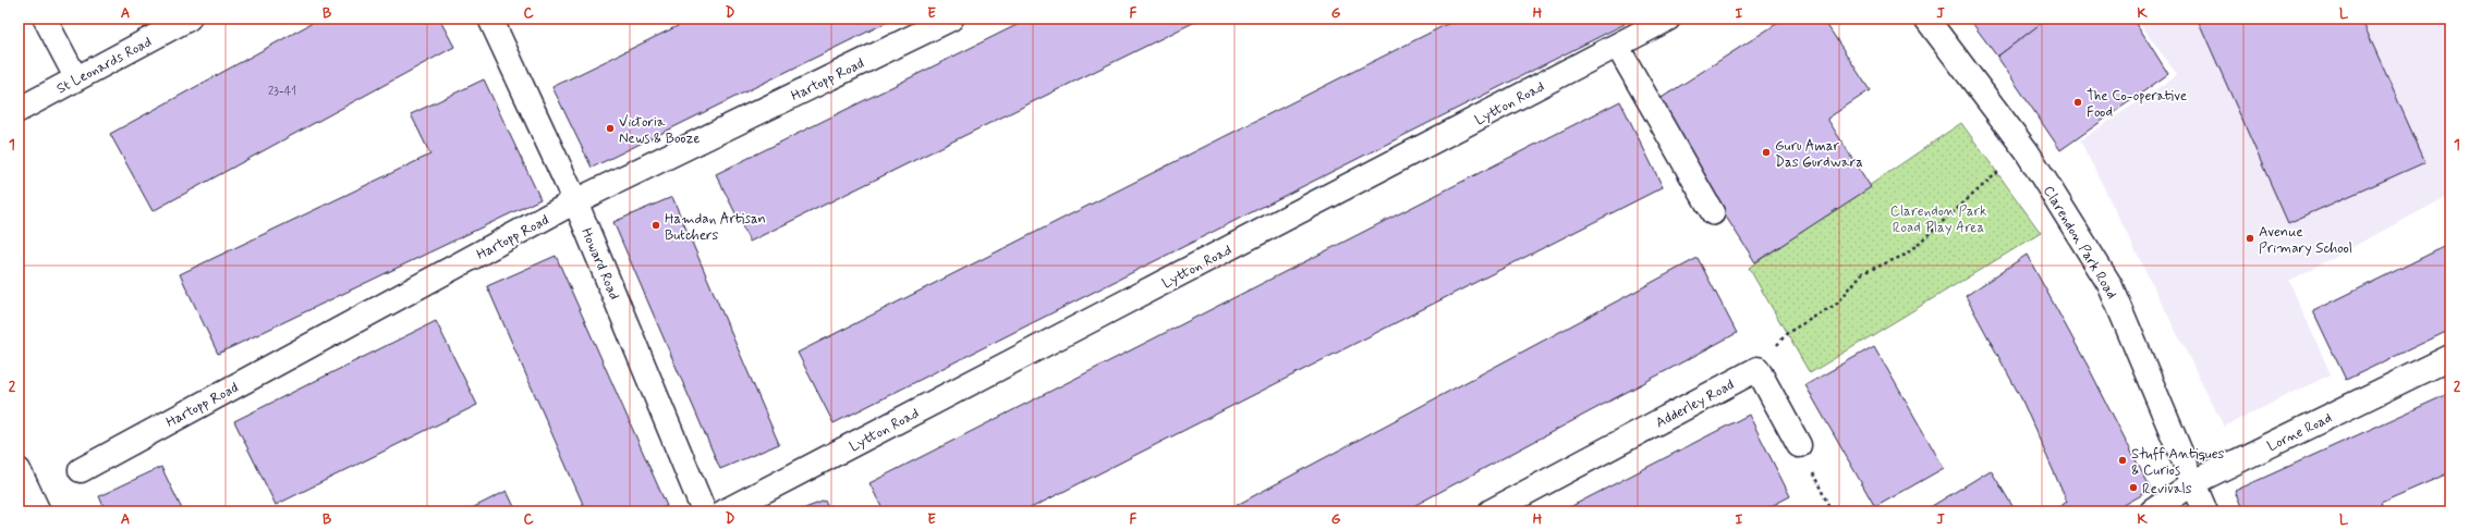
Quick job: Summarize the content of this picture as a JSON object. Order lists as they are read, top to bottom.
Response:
{
  "streets": {
    "street": [
      "St Leonards Road",
      "Hartopp Road",
      "Lytton Road",
      "Clarendon Park Road",
      "Howard Road",
      "Adderley Road",
      "Lorne Road"
    ]
  },
  "crossings": [
    ["Hartopp Road", "Howard Road"],
    ["Clarendon Park Road", "Lorne Road"]
  ],
  "parks": ["Clarendon Park Road Play Area"],
  "places": [
    "The Co-operative Food",
    "Victoria News & Booze",
    "Guru Amar Das Gurdwara",
    "Hamdan Artisan Butchers",
    "Avenue Primary School",
    "Stuff Antiques & Curios",
    "Revivals"
  ],
  "house_numbers": ["23-41"],
  "grid": {
    "columns": [
      "A",
      "B",
      "C",
      "D",
      "E",
      "F",
      "G",
      "H",
      "I",
      "J",
      "K",
      "L"
    ],
    "rows": ["1", "2"]
  }
}
